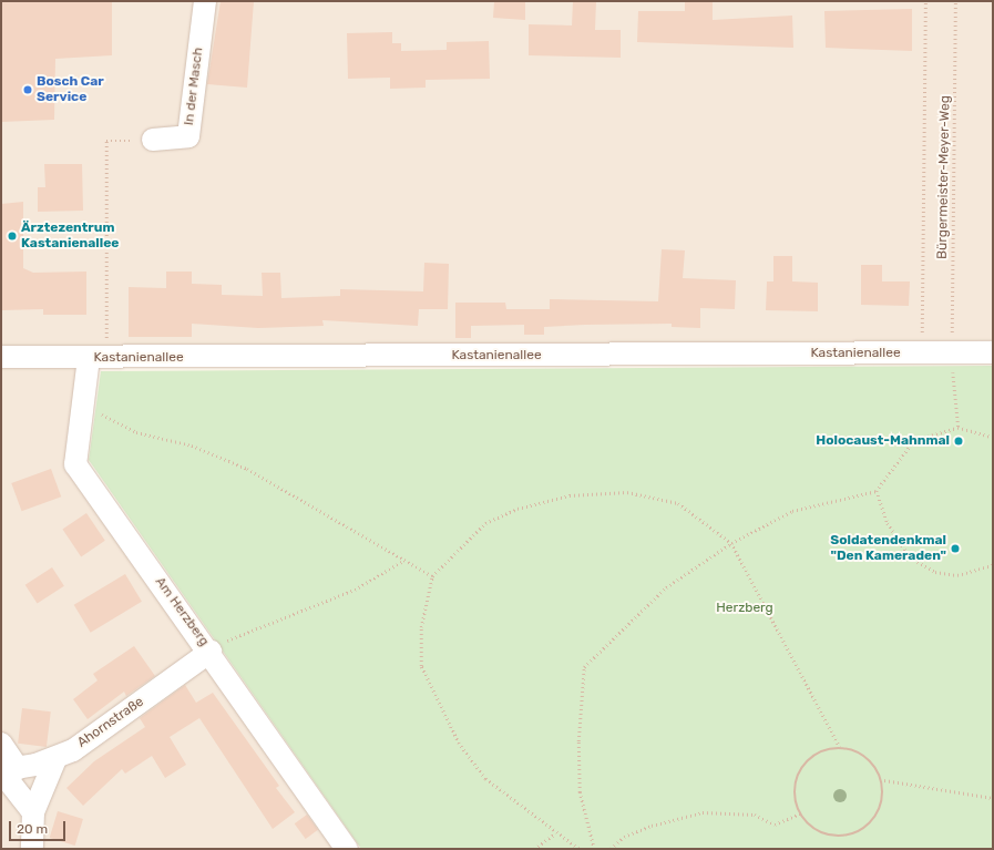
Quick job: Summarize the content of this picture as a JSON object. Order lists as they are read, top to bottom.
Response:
{
  "streets": {
    "street": [
      "In der Masch",
      "Kastanienallee",
      "Am Herzberg",
      "Ahornstraße"
    ],
    "path": ["Bürgermeister-Meyer-Weg"]
  },
  "crossings": [
    ["Bürgermeister-Meyer-Weg", "Kastanienallee"],
    ["Kastanienallee", "Am Herzberg"],
    ["Am Herzberg", "Ahornstraße"]
  ],
  "parks": ["Herzberg"],
  "places": [
    "Bosch Car Service",
    "Ärztezentrum Kastanienallee",
    "Holocaust-Mahnmal",
    "Soldatendenkmal \"Den Kameraden\""
  ],
  "scale_bar": "20 m"
}
